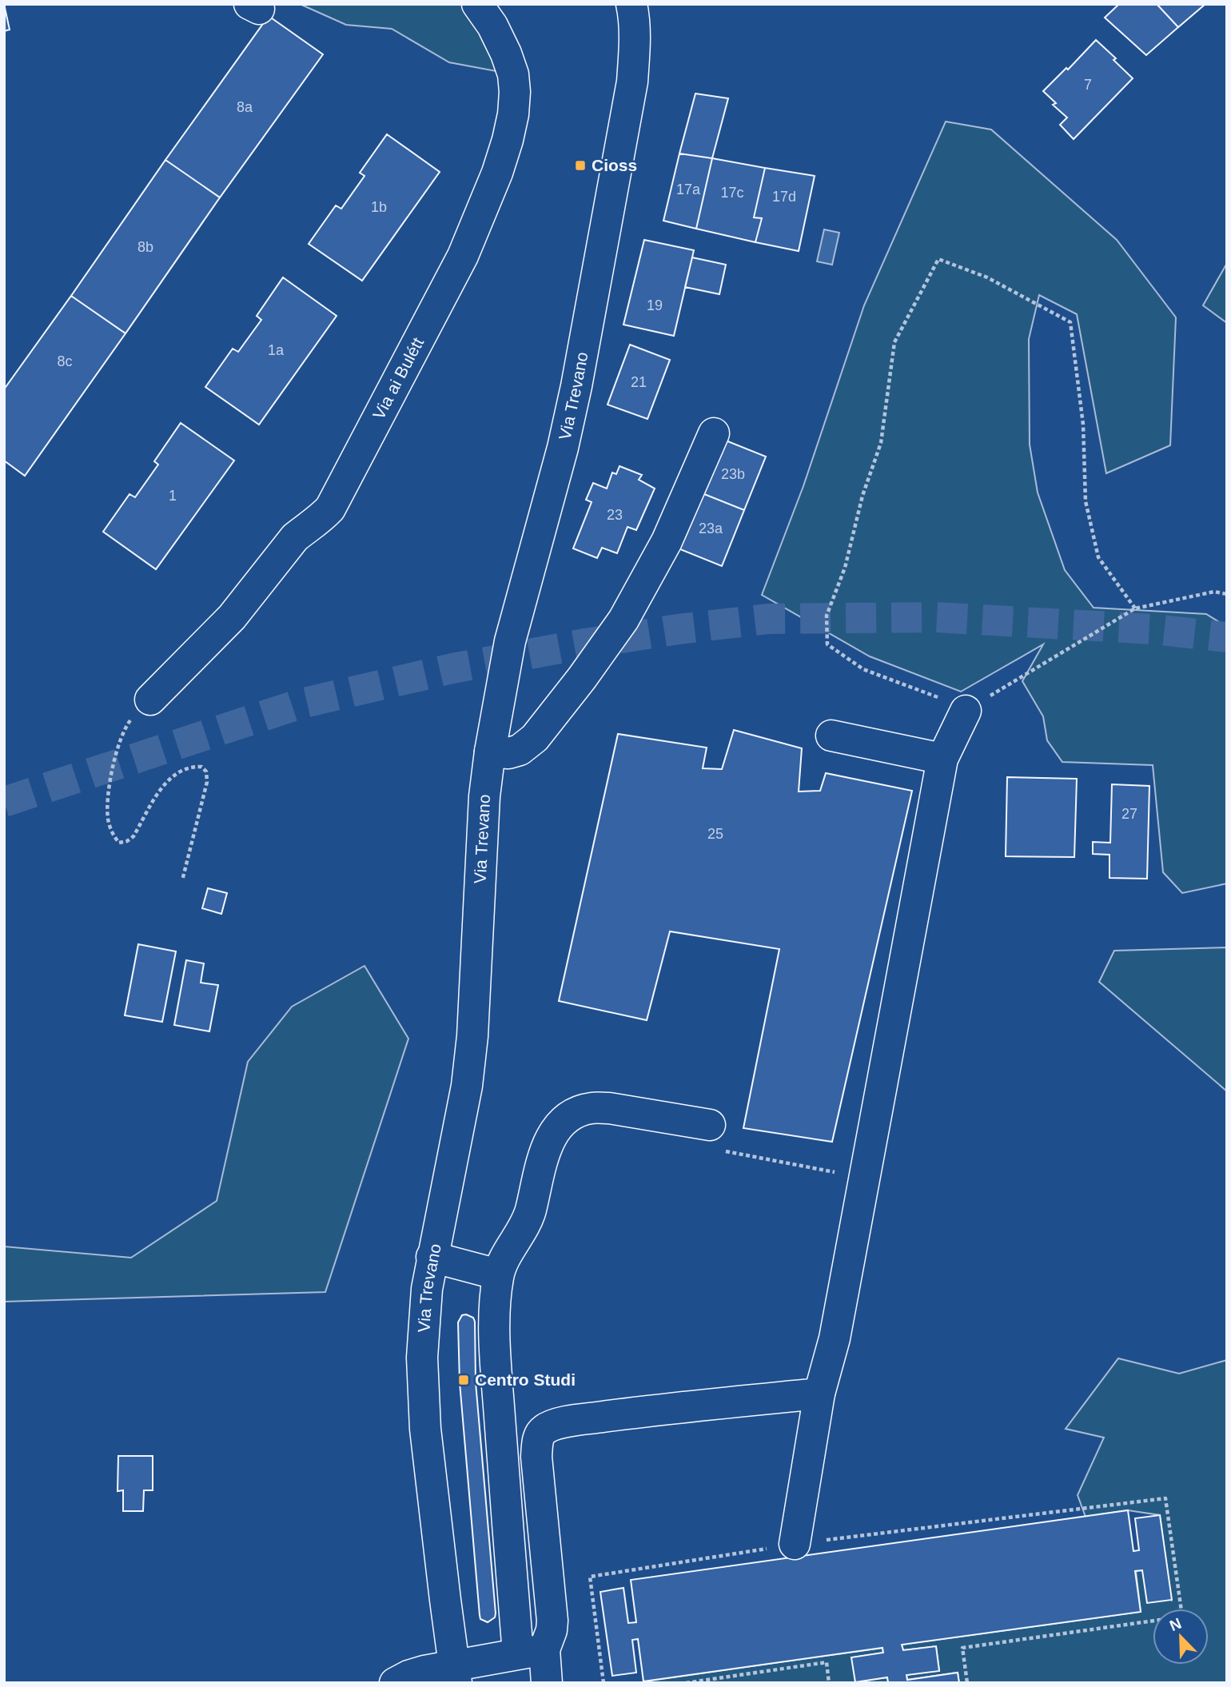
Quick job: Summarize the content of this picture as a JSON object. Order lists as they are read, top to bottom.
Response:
{
  "streets": {
    "main road": ["Via ai Bulétt", "Via Trevano"]
  },
  "places": {
    "transit": ["Cioss", "Centro Studi"]
  },
  "house_numbers": [
    "7",
    "8a",
    "17a",
    "17c",
    "17d",
    "1b",
    "8b",
    "19",
    "1a",
    "8c",
    "21",
    "23b",
    "1",
    "23",
    "23a",
    "27",
    "25"
  ],
  "north": "top left"
}
